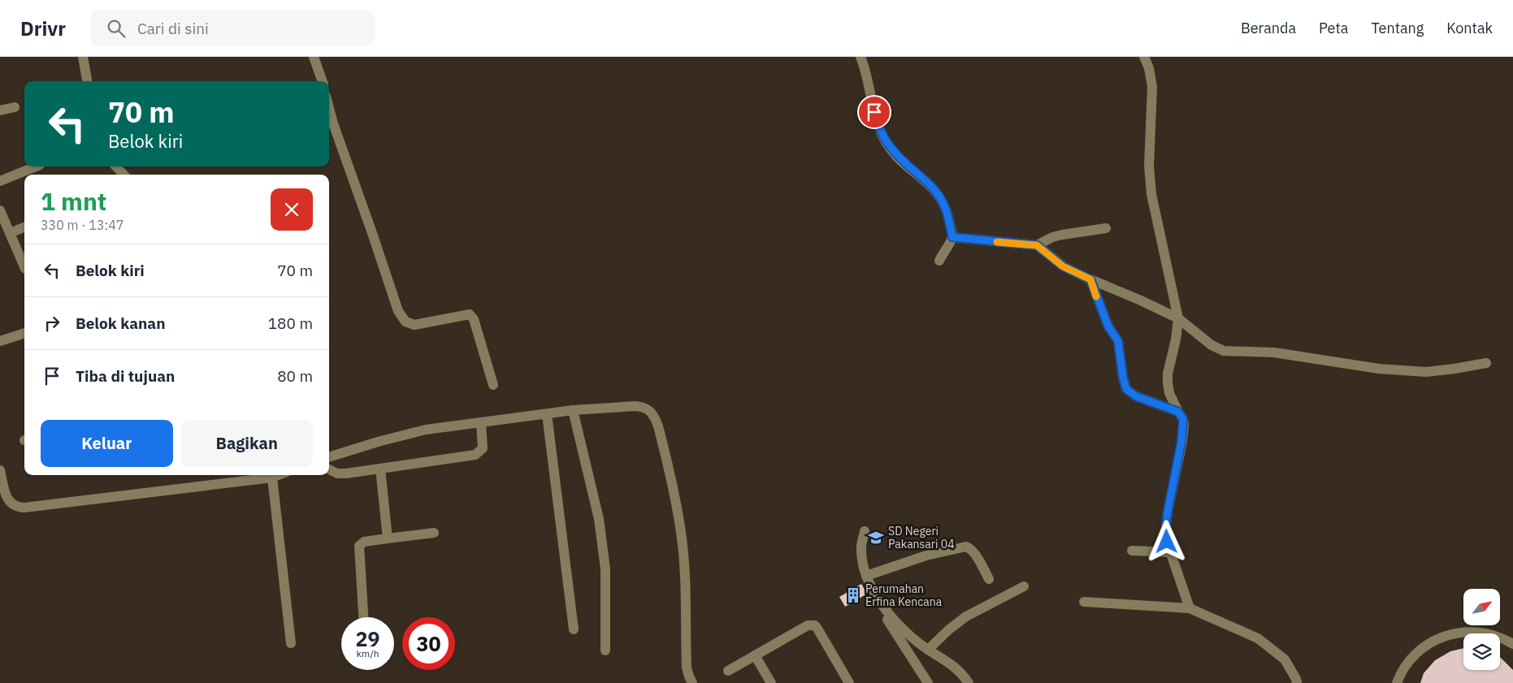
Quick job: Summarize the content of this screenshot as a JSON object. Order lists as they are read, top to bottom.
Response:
{
  "places": {
    "school or university": ["SD Negeri Pakansari 04"],
    "building": ["Perumahan Erfina Kencana"]
  },
  "north": "top right",
  "page": {
    "header": "Drivr",
    "search": "Cari di sini",
    "nav": [
      "Beranda",
      "Peta",
      "Tentang",
      "Kontak"
    ],
    "turn": ["70 m", "Belok kiri"],
    "heading": ["1 mnt", "330 m · 13:47"],
    "list": [
      {
        "name": "Belok kiri",
        "value": "70 m"
      },
      {
        "name": "Belok kanan",
        "value": "180 m"
      },
      {
        "name": "Tiba di tujuan",
        "value": "80 m"
      }
    ],
    "buttons": ["Keluar", "Bagikan"],
    "speed": "29 km/h",
    "limit": "30"
  }
}
